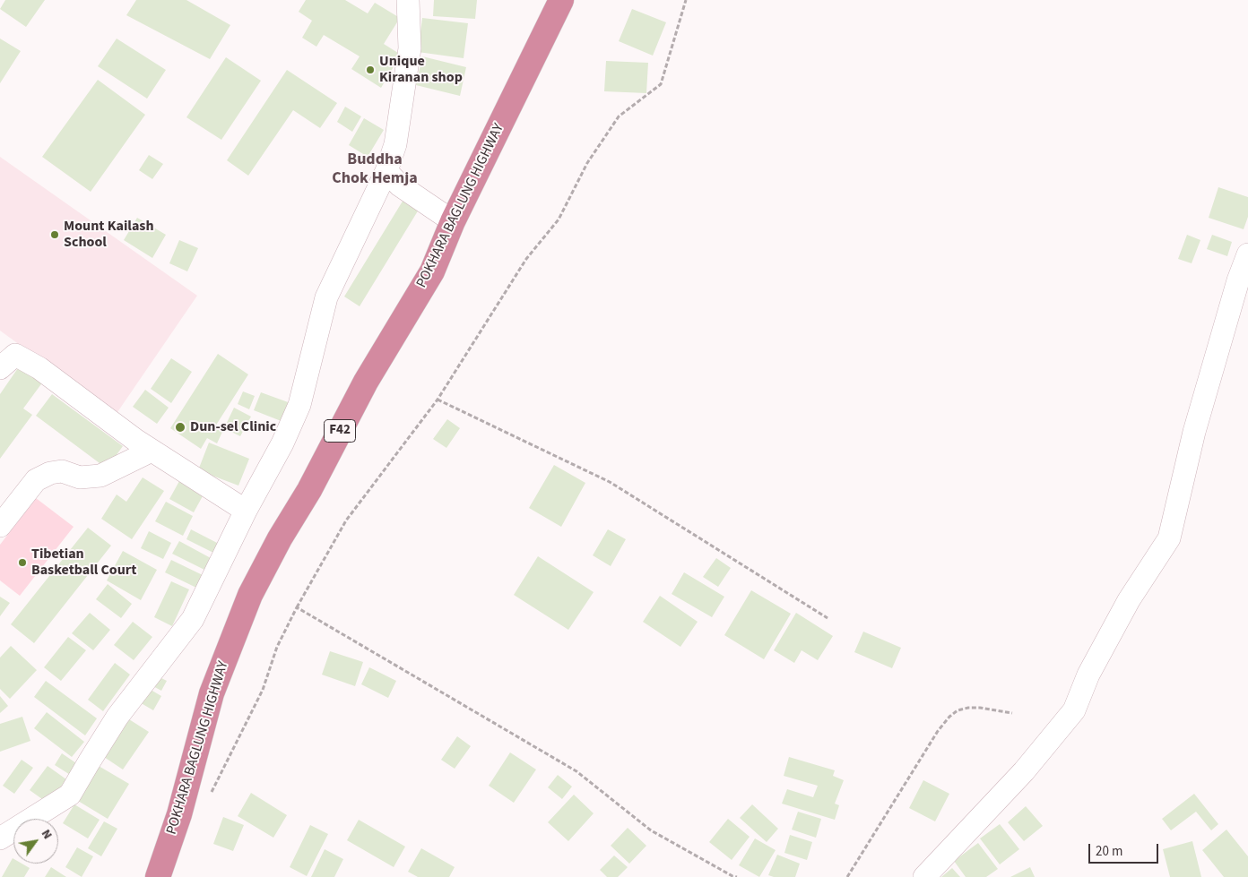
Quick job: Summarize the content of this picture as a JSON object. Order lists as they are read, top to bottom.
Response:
{
  "streets": {
    "highway": ["POKHARA BAGLUNG HIGHWAY", "F42"]
  },
  "districts": ["Buddha Chok Hemja"],
  "places": [
    "Unique Kiranan shop",
    "Mount Kailash School",
    "Dun-sel Clinic",
    "Tibetian Basketball Court"
  ],
  "scale_bar": "20 m",
  "north": "top right"
}
